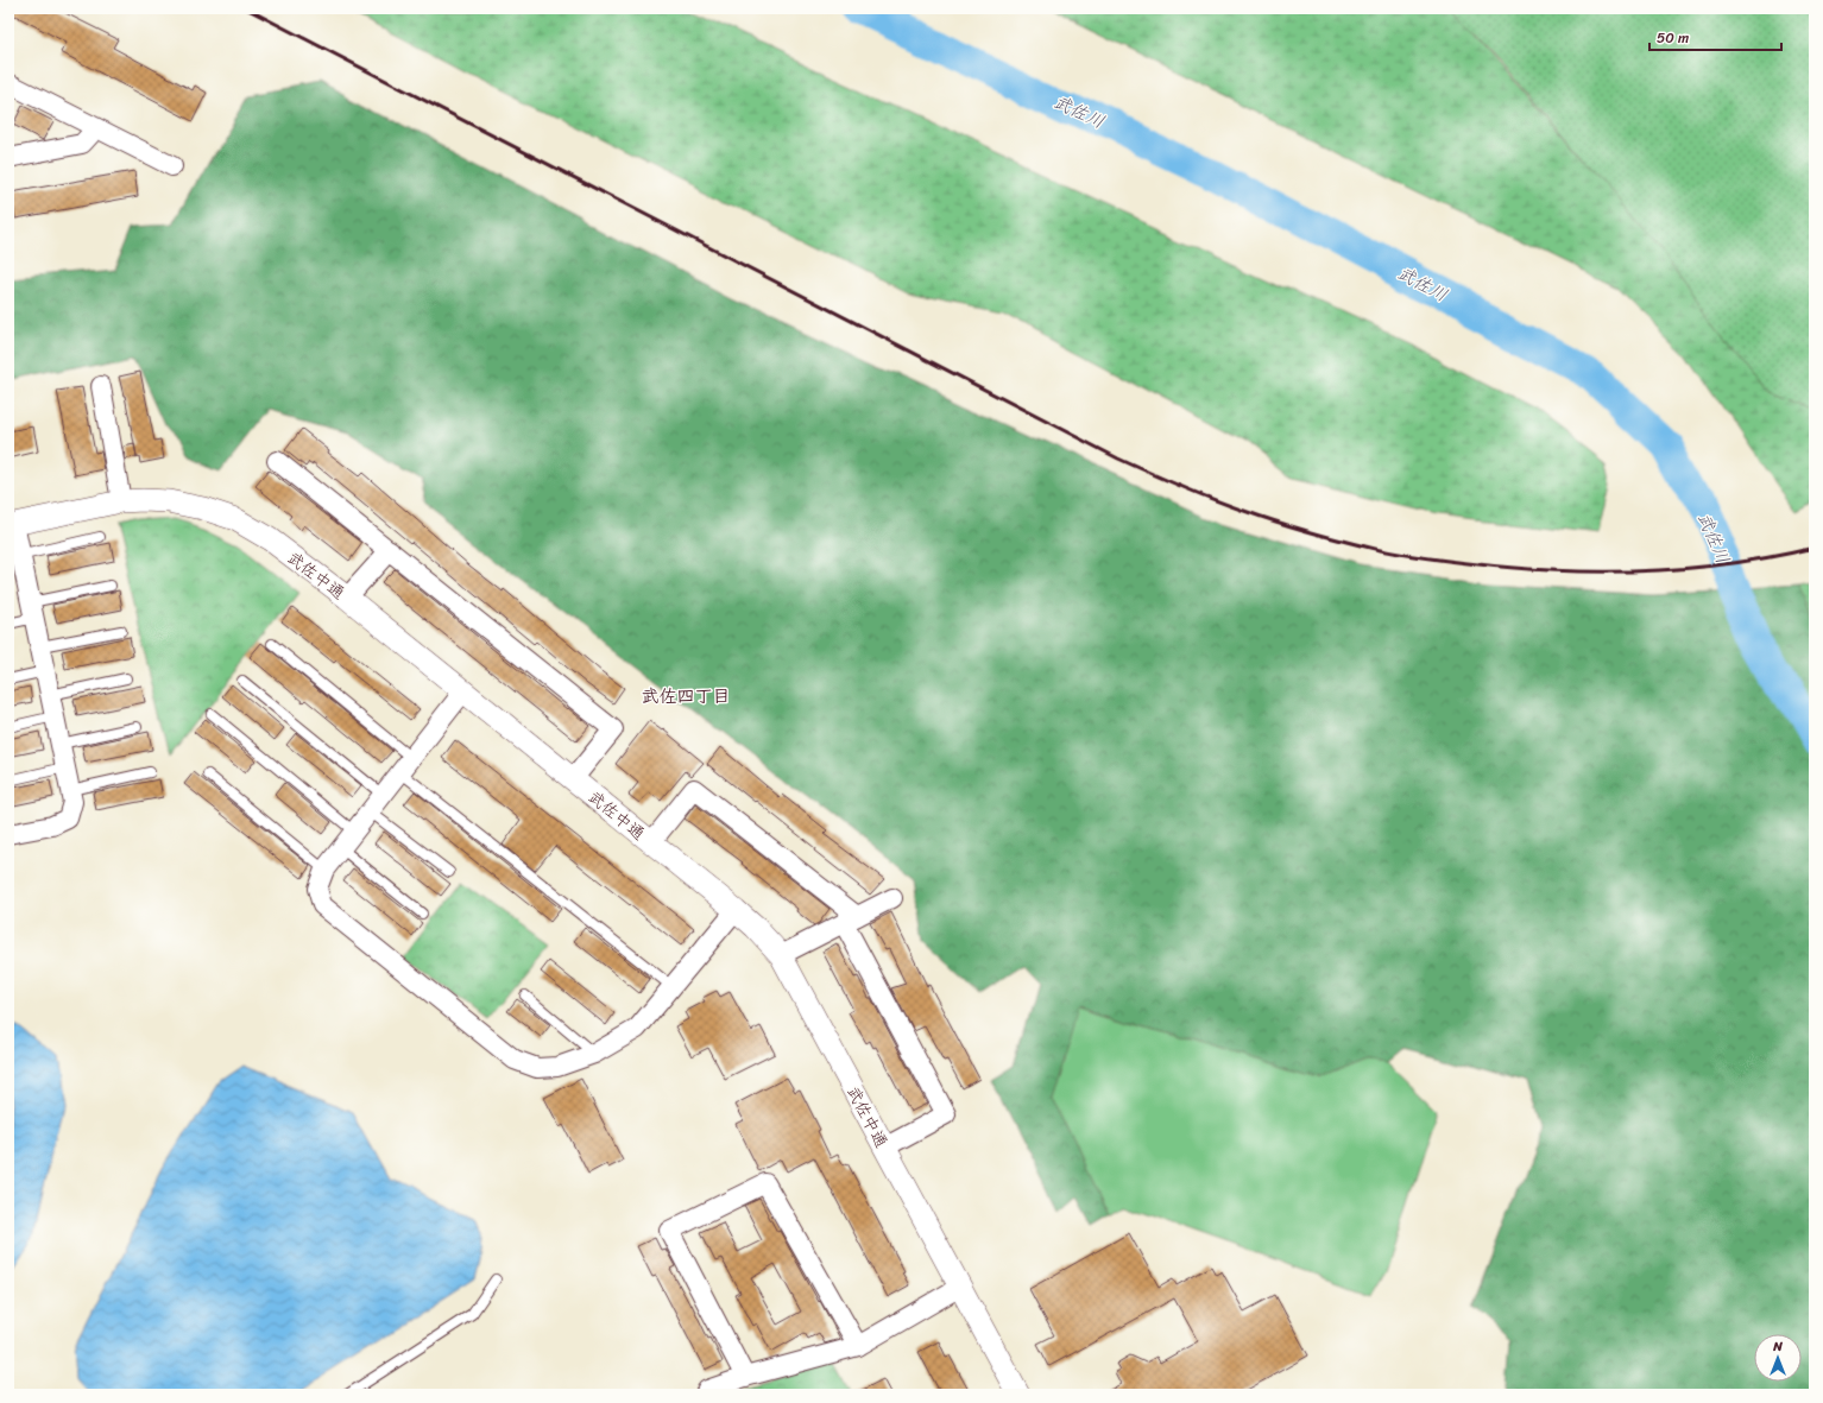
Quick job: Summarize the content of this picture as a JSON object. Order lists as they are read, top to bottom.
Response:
{
  "streets": {
    "street": ["武佐中通"]
  },
  "districts": ["武佐四丁目"],
  "water": ["武佐川"],
  "scale_bar": "50 m",
  "north": "top"
}
